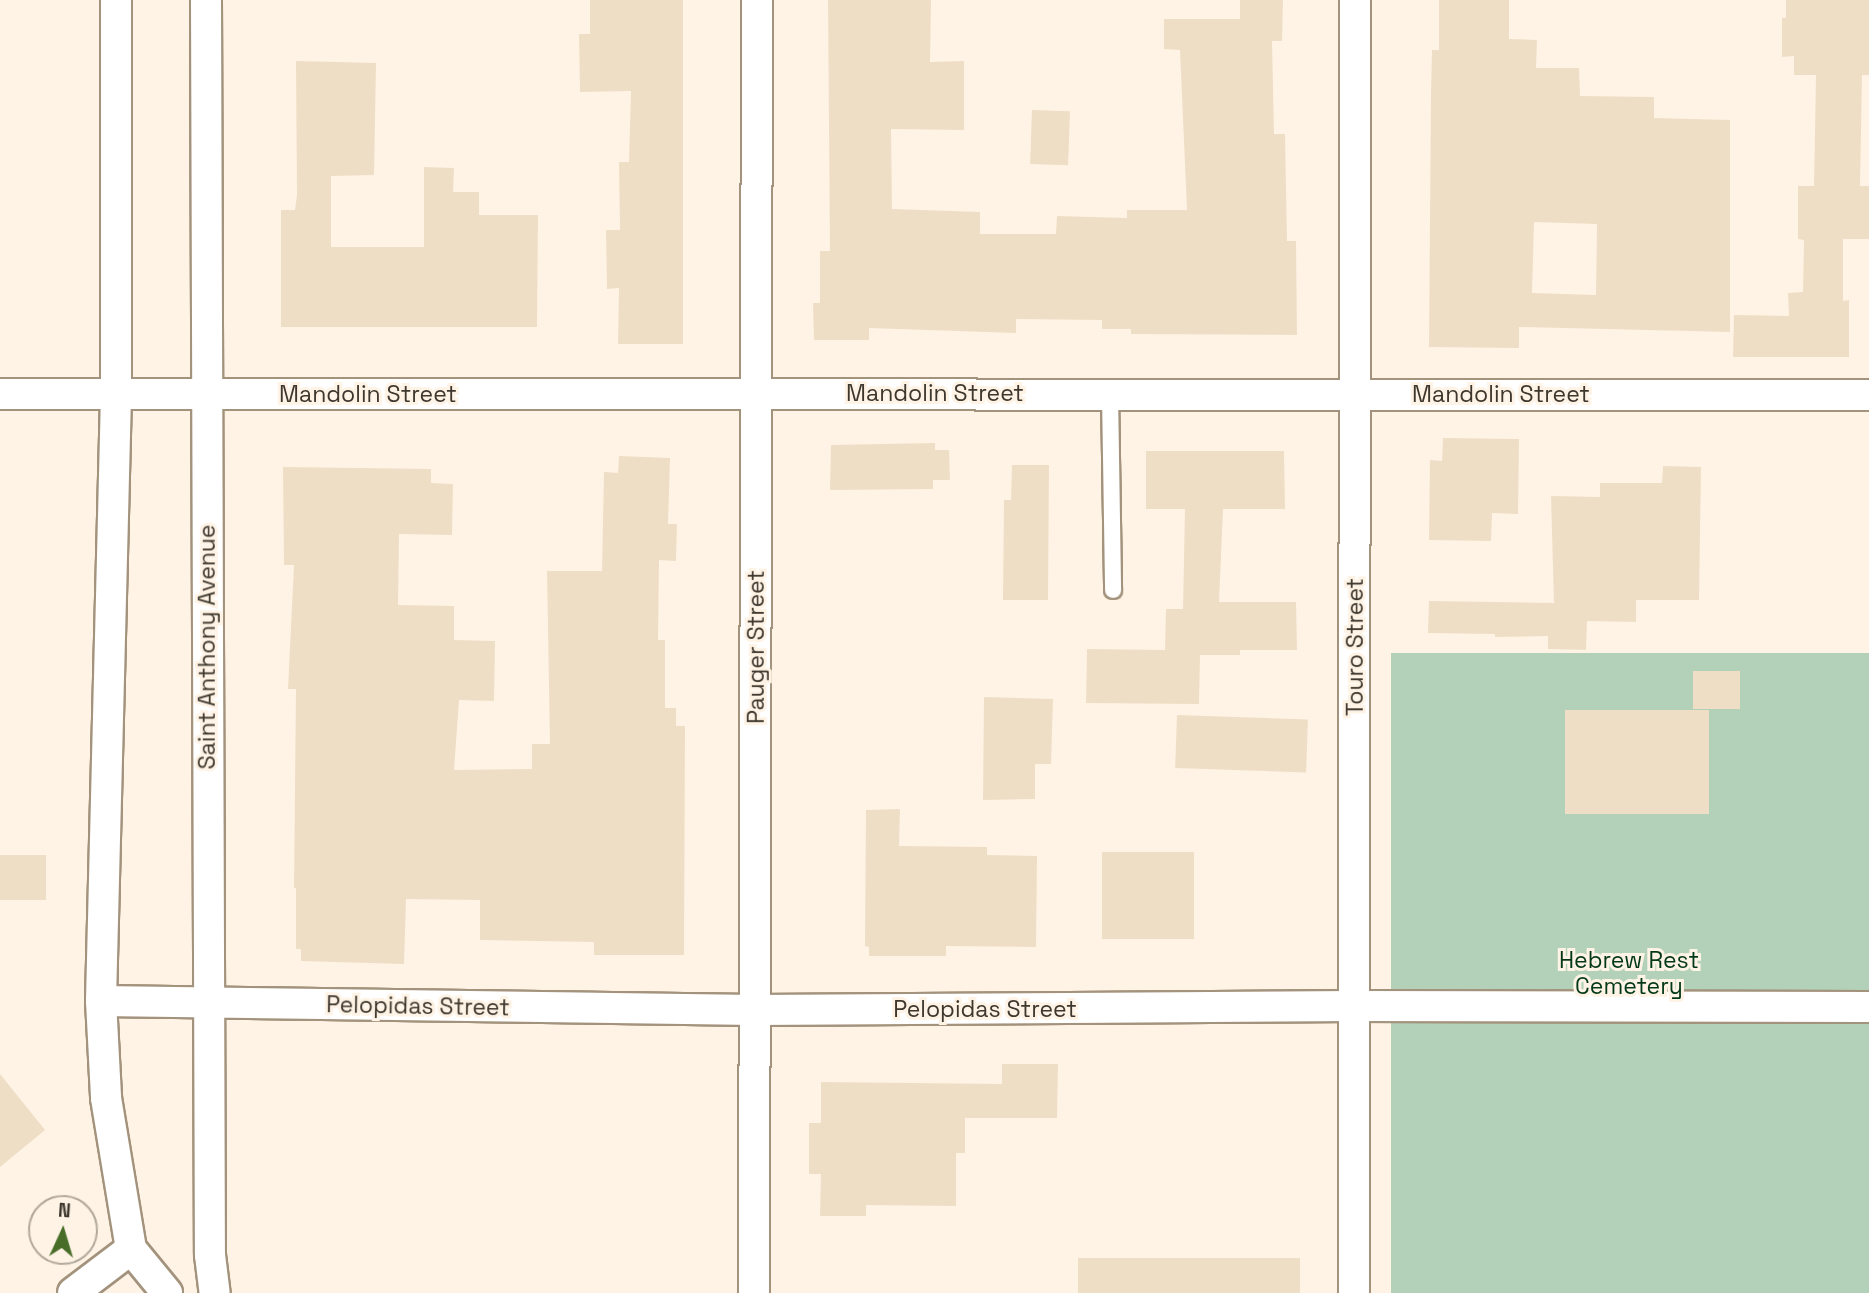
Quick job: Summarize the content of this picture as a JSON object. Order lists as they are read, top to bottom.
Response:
{
  "streets": {
    "street": [
      "Mandolin Street",
      "Saint Anthony Avenue",
      "Pauger Street",
      "Touro Street",
      "Pelopidas Street"
    ]
  },
  "crossings": [
    ["Mandolin Street", "Saint Anthony Avenue"],
    ["Mandolin Street", "Pauger Street"],
    ["Mandolin Street", "Touro Street"],
    ["Saint Anthony Avenue", "Pelopidas Street"],
    ["Pauger Street", "Pelopidas Street"],
    ["Touro Street", "Pelopidas Street"]
  ],
  "parks": ["Hebrew Rest Cemetery"],
  "north": "top"
}
